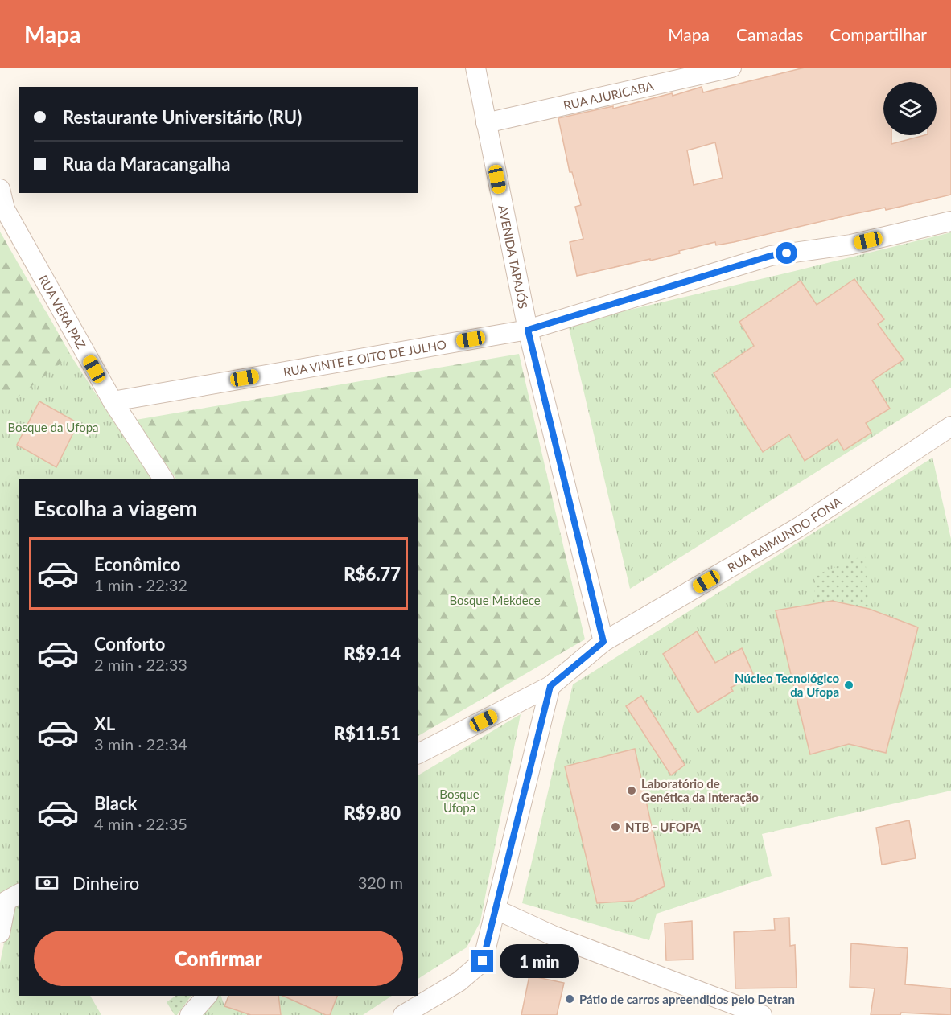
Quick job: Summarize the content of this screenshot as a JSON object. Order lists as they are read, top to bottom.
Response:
{
  "streets": {
    "street": [
      "RUA AJURICABA",
      "AVENIDA TAPAJÓS",
      "RUA VERA PAZ",
      "RUA VINTE E OITO DE JULHO",
      "RUA RAIMUNDO FONA"
    ]
  },
  "crossings": [
    ["RUA AJURICABA", "AVENIDA TAPAJÓS"],
    ["AVENIDA TAPAJÓS", "RUA VINTE E OITO DE JULHO"],
    ["AVENIDA TAPAJÓS", "RUA RAIMUNDO FONA"],
    ["RUA VERA PAZ", "RUA VINTE E OITO DE JULHO"]
  ],
  "parks": ["Bosque da Ufopa", "Bosque Mekdece", "Bosque Ufopa"],
  "places": [
    "Núcleo Tecnológico da Ufopa",
    "Laboratório de Genética da Interação",
    "NTB - UFOPA",
    "Pátio de carros apreendidos pelo Detran"
  ],
  "page": {
    "header": "Mapa",
    "nav": ["Mapa", "Camadas", "Compartilhar"],
    "banner": ["Restaurante Universitário (RU)", "Rua da Maracangalha"],
    "heading": "Escolha a viagem",
    "list": [
      {
        "name": "Econômico",
        "note": "1 min · 22:32",
        "value": "R$6.77"
      },
      {
        "name": "Conforto",
        "note": "2 min · 22:33",
        "value": "R$9.14"
      },
      {
        "name": "XL",
        "note": "3 min · 22:34",
        "value": "R$11.51"
      },
      {
        "name": "Black",
        "note": "4 min · 22:35",
        "value": "R$9.80"
      }
    ],
    "pay": ["Dinheiro", "320 m"],
    "buttons": "Confirmar",
    "bubble": "1 min"
  }
}
